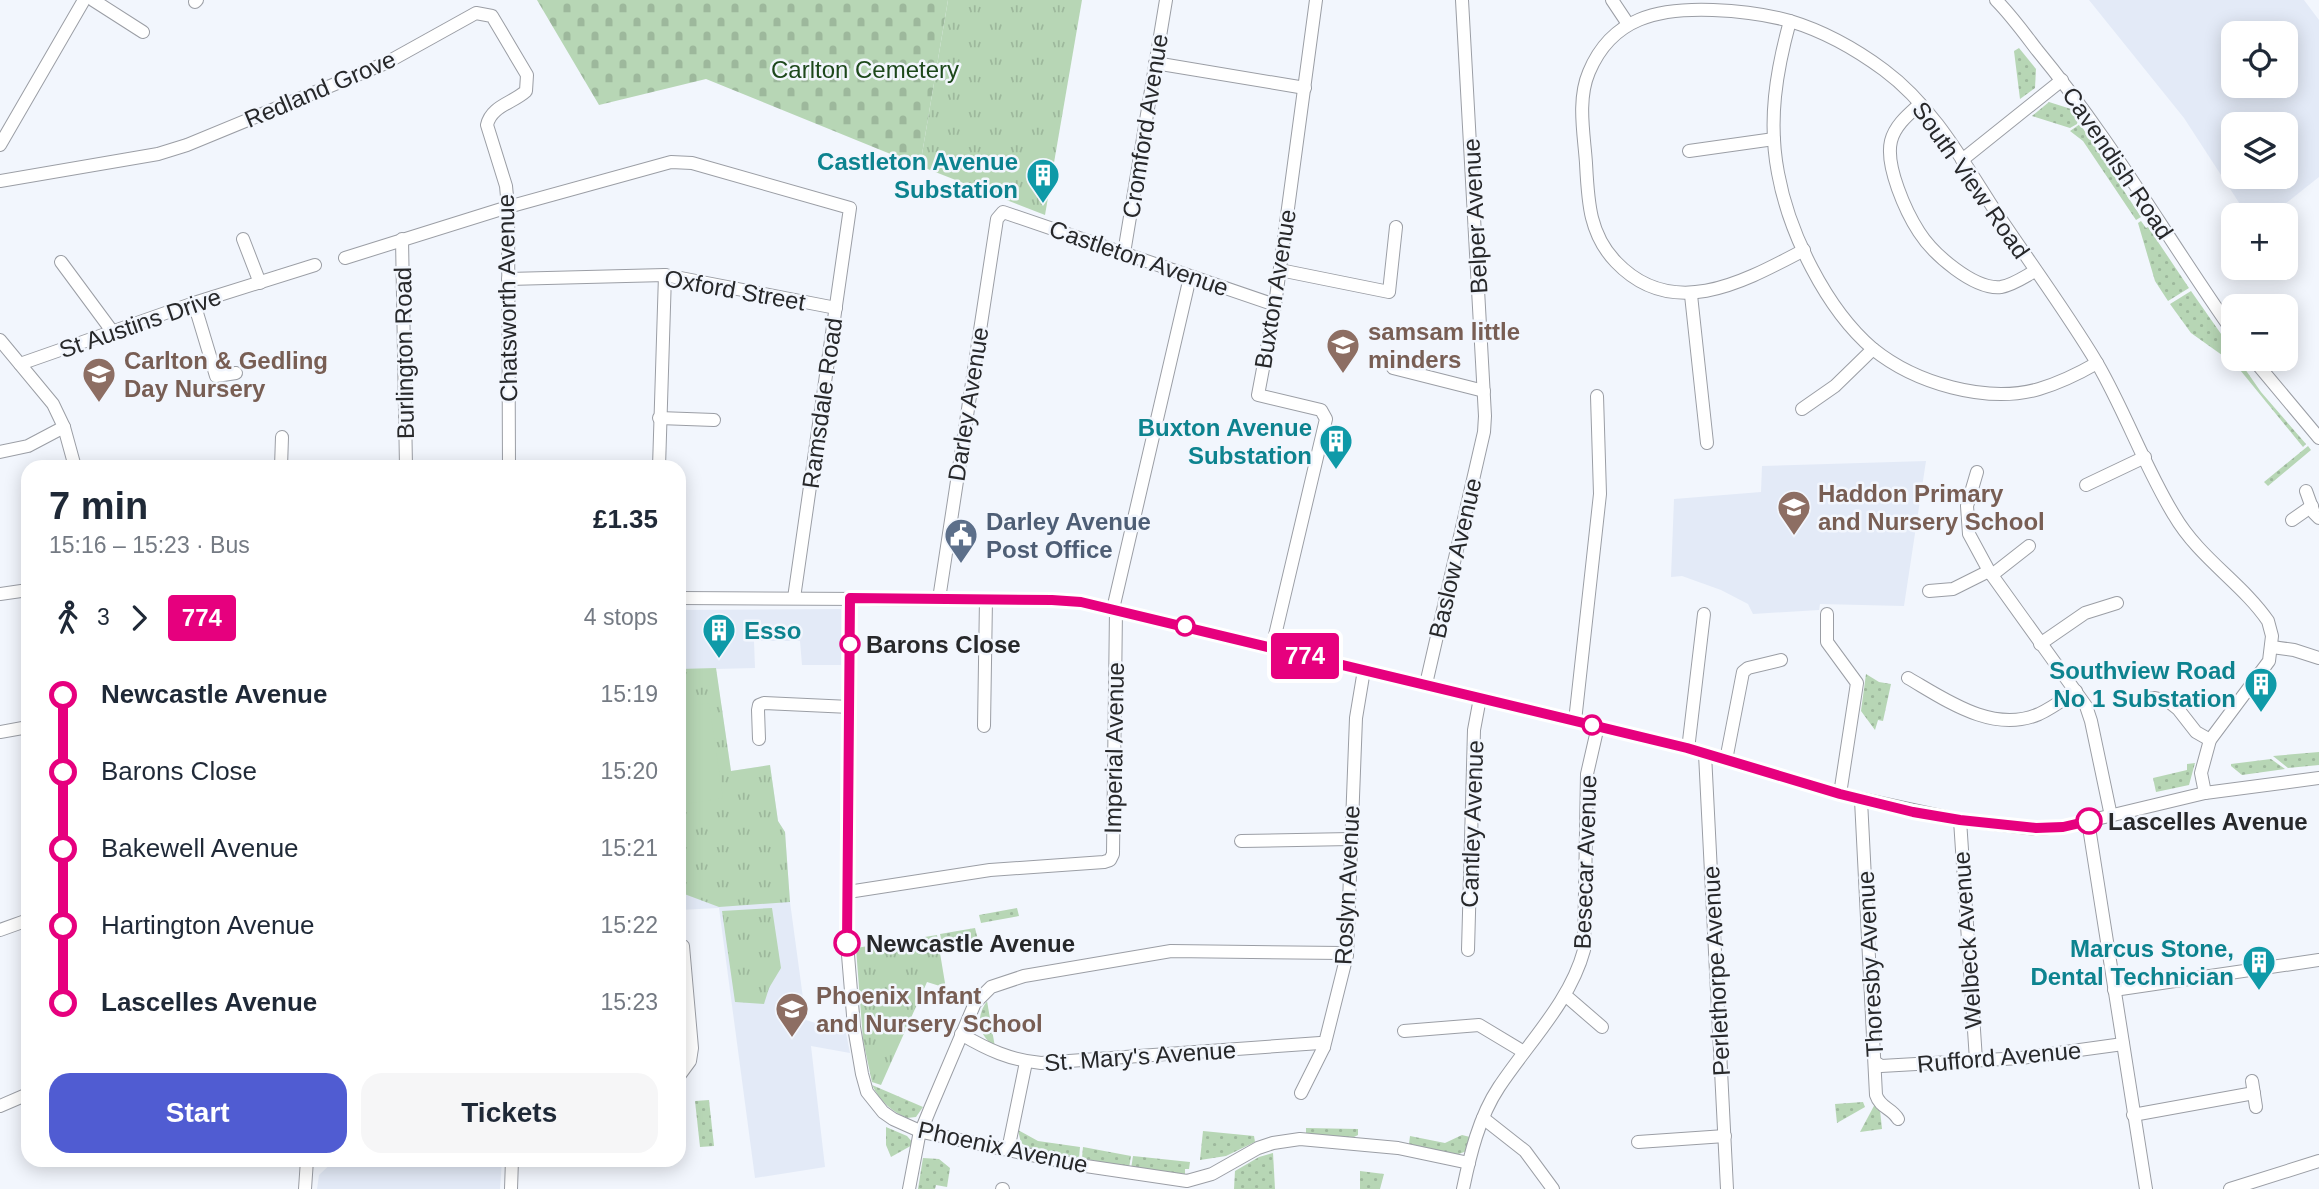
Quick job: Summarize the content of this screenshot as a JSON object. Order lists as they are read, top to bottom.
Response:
{
  "streets": {
    "street": [
      "Redland Grove",
      "Cromford Avenue",
      "Cavendish Road",
      "South View Road",
      "Belper Avenue",
      "Castleton Avenue",
      "Buxton Avenue",
      "Oxford Street",
      "Chatsworth Avenue",
      "St Austins Drive",
      "Burlington Road",
      "Ramsdale Road",
      "Darley Avenue",
      "Baslow Avenue",
      "Imperial Avenue",
      "Cantley Avenue",
      "Besecar Avenue",
      "Roslyn Avenue",
      "Welbeck Avenue",
      "Thoresby Avenue",
      "Perlethorpe Avenue",
      "St. Mary's Avenue",
      "Rufford Avenue",
      "Phoenix Avenue"
    ]
  },
  "crossings": [
    ["Redland Grove", "Chatsworth Avenue"],
    ["Cromford Avenue", "Castleton Avenue"],
    ["Belper Avenue", "Baslow Avenue"],
    ["Castleton Avenue", "Buxton Avenue"],
    ["Castleton Avenue", "Darley Avenue"],
    ["Castleton Avenue", "Imperial Avenue"],
    ["Oxford Street", "Chatsworth Avenue"],
    ["Oxford Street", "Ramsdale Road"],
    ["Chatsworth Avenue", "Burlington Road"],
    ["Burlington Road", "Ramsdale Road"],
    ["Imperial Avenue", "Phoenix Avenue"],
    ["Besecar Avenue", "Phoenix Avenue"],
    ["Roslyn Avenue", "St. Mary's Avenue"],
    ["Welbeck Avenue", "Rufford Avenue"],
    ["Thoresby Avenue", "Rufford Avenue"]
  ],
  "parks": ["Carlton Cemetery"],
  "places": {
    "building": [
      "Castleton Avenue Substation",
      "Buxton Avenue Substation",
      "Esso",
      "Southview Road No 1 Substation",
      "Marcus Stone, Dental Technician"
    ],
    "school or university": [
      "samsam little minders",
      "Carlton & Gedling Day Nursery",
      "Haddon Primary and Nursery School",
      "Phoenix Infant and Nursery School"
    ],
    "public building": ["Darley Avenue Post Office"],
    "other": ["Barons Close", "Lascelles Avenue", "Newcastle Avenue"]
  },
  "lines": ["bus line 774"],
  "page": {
    "on_map": "774",
    "map_buttons": ["+", "−"],
    "heading": ["7 min", "15:16 – 15:23 · Bus", "£1.35"],
    "legs": ["3", "774", "4 stops"],
    "list": [
      {
        "name": "Newcastle Avenue",
        "value": "15:19"
      },
      {
        "name": "Barons Close",
        "value": "15:20"
      },
      {
        "name": "Bakewell Avenue",
        "value": "15:21"
      },
      {
        "name": "Hartington Avenue",
        "value": "15:22"
      },
      {
        "name": "Lascelles Avenue",
        "value": "15:23"
      }
    ],
    "buttons": ["Start", "Tickets"]
  }
}
